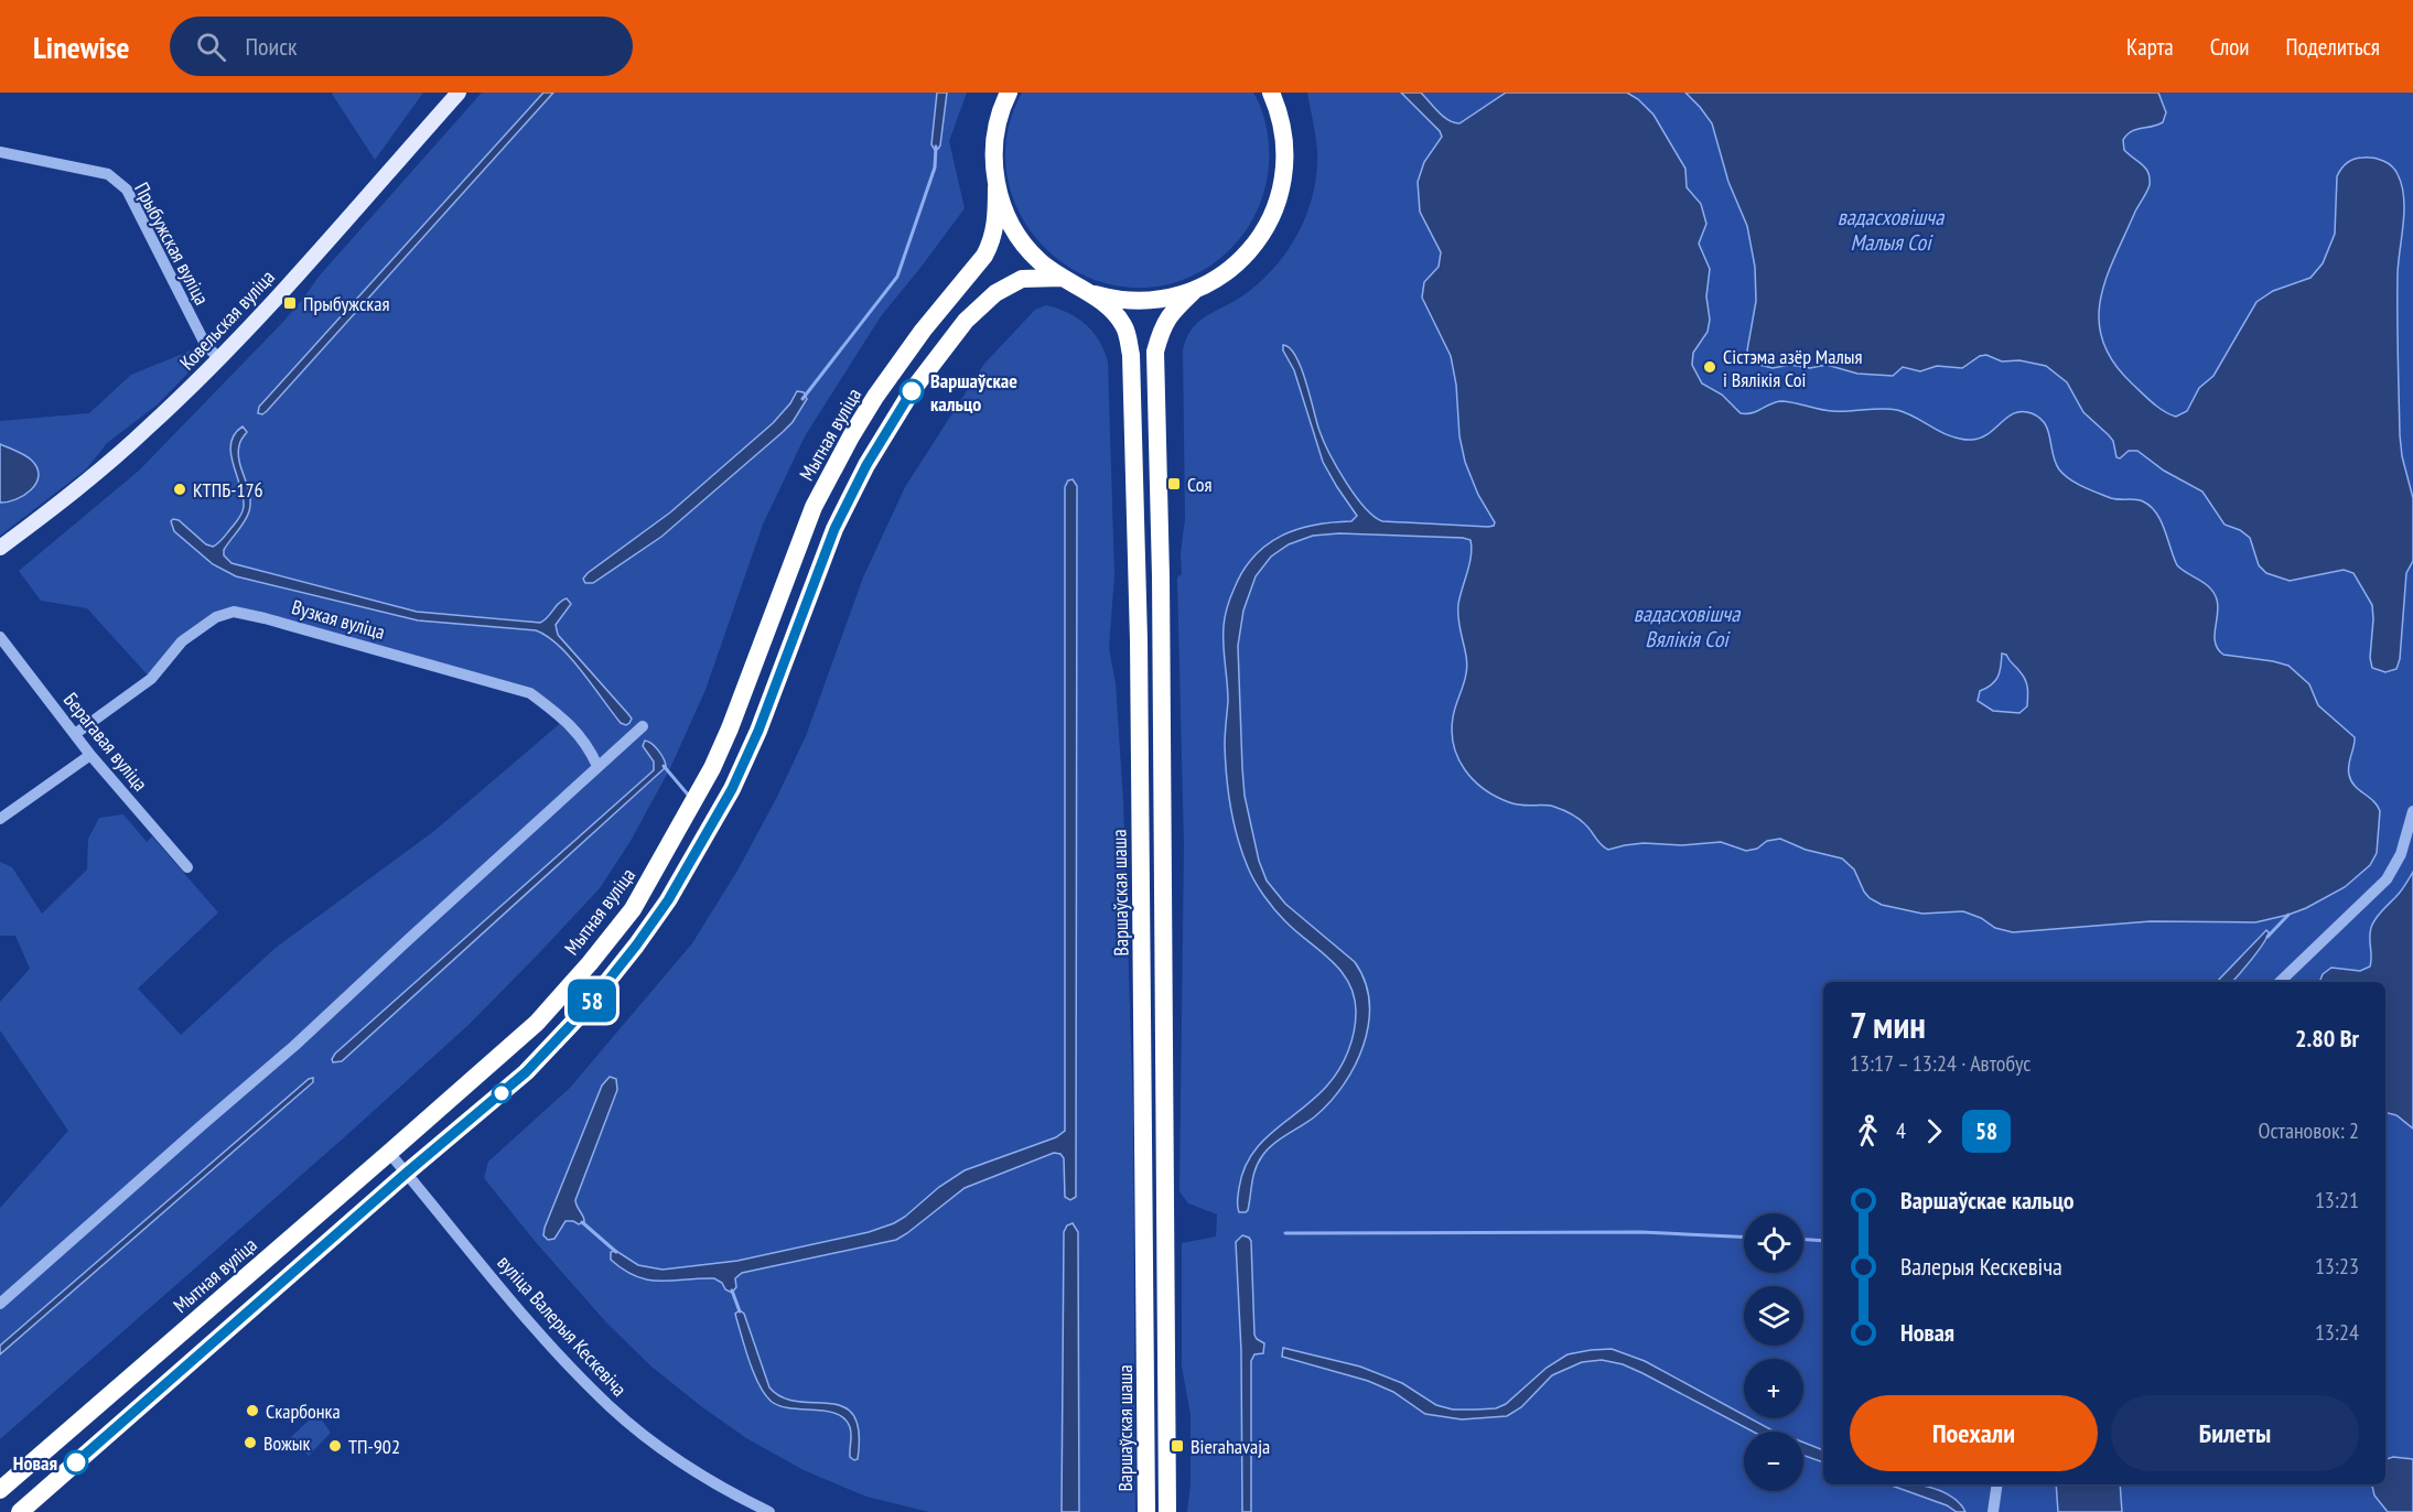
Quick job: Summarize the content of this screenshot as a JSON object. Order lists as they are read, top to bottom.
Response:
{
  "streets": {
    "highway": ["Мытная вуліца", "Варшаўская шаша"],
    "main road": ["Ковельская вуліца"],
    "street": [
      "Прыбужская вуліца",
      "Вузкая вуліца",
      "Берагавая вуліца",
      "вуліца Валерыя Кескевіча"
    ]
  },
  "crossings": [
    ["Прыбужская вуліца", "Ковельская вуліца"],
    ["Мытная вуліца", "Варшаўская шаша"],
    ["Мытная вуліца", "вуліца Валерыя Кескевіча"],
    ["Вузкая вуліца", "Берагавая вуліца"]
  ],
  "water": ["вадасховішча Малыя Соі", "вадасховішча Вялікія Соі"],
  "places": {
    "transit": ["Прыбужская", "Соя", "Bierahavaja"],
    "other": [
      "Сістэма азёр Малыя і Вялікія Соі",
      "Варшаўскае кальцо",
      "КТПБ-176",
      "Скарбонка",
      "Вожык",
      "ТП-902",
      "Новая"
    ]
  },
  "lines": ["bus line 58"],
  "page": {
    "header": "Linewise",
    "search": "Поиск",
    "nav": ["Карта", "Слои", "Поделиться"],
    "on_map": "58",
    "heading": ["7 мин", "13:17 – 13:24 · Автобус", "2.80 Br"],
    "legs": ["4", "58", "Остановок: 2"],
    "list": [
      {
        "name": "Варшаўскае кальцо",
        "value": "13:21"
      },
      {
        "name": "Валерыя Кескевіча",
        "value": "13:23"
      },
      {
        "name": "Новая",
        "value": "13:24"
      }
    ],
    "map_buttons": ["+", "−"],
    "buttons": ["Поехали", "Билеты"]
  }
}
